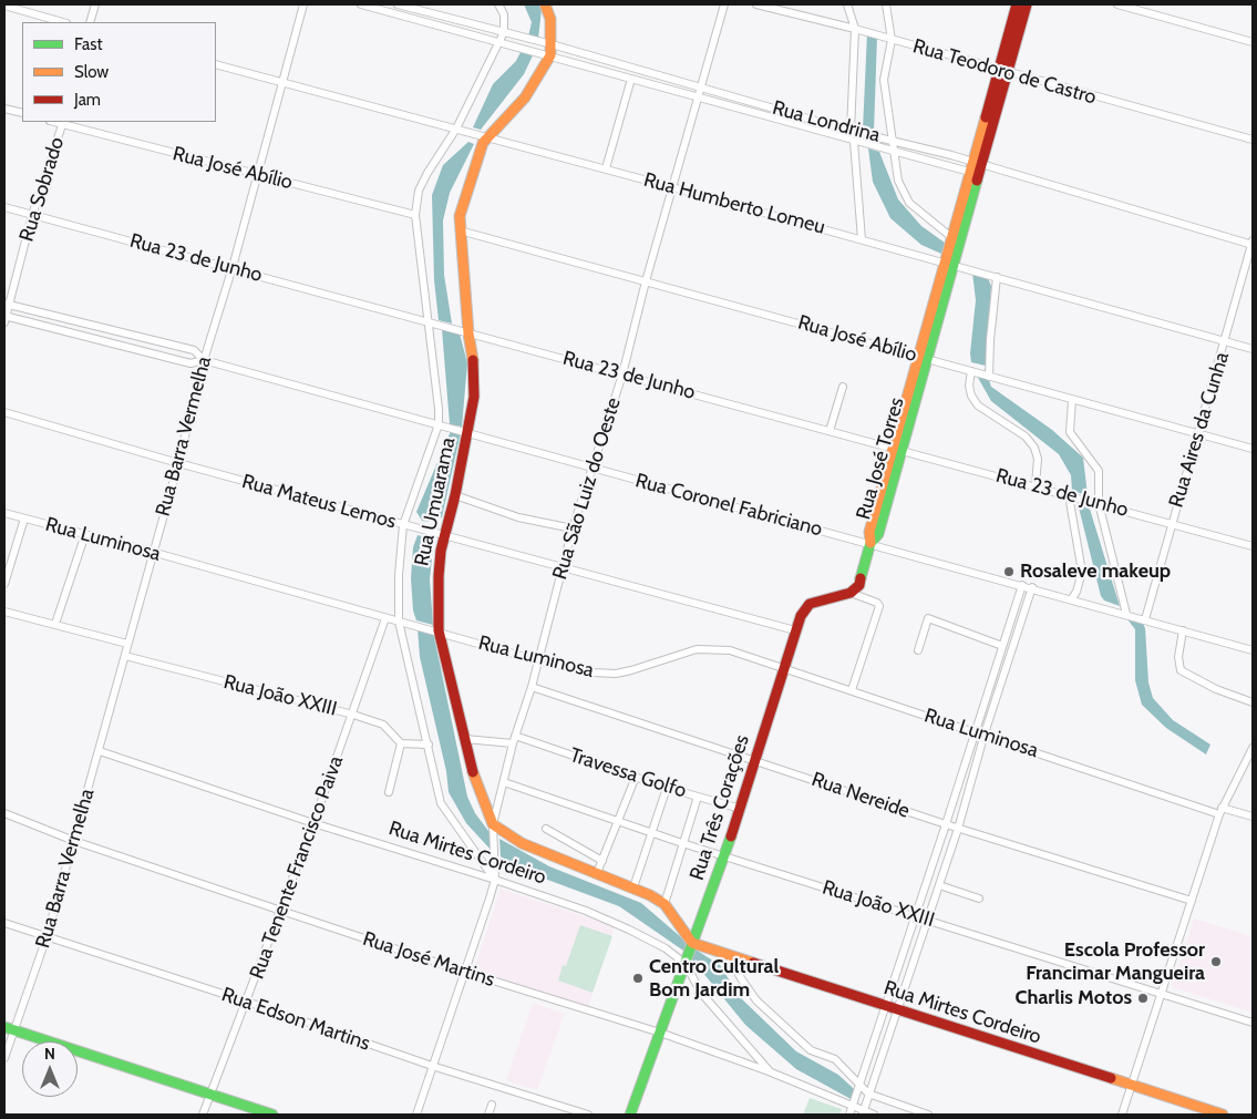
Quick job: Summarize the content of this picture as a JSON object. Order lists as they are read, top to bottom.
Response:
{
  "streets": {
    "street": [
      "Rua Teodoro de Castro",
      "Rua Londrina",
      "Rua José Abílio",
      "Rua Sobrado",
      "Rua Humberto Lomeu",
      "Rua 23 de Junho",
      "Rua Aires da Cunha",
      "Rua Barra Vermelha",
      "Rua José Torres",
      "Rua São Luiz do Oeste",
      "Rua Mateus Lemos",
      "Rua Umuarama",
      "Rua Coronel Fabriciano",
      "Rua Luminosa",
      "Rua João XXIII",
      "Travessa Golfo",
      "Rua Nereide",
      "Rua Três Corações",
      "Rua Mirtes Cordeiro",
      "Rua Tenente Francisco Paiva",
      "Rua José Martins",
      "Rua Edson Martins"
    ]
  },
  "crossings": [
    ["Rua Teodoro de Castro", "Rua José Torres"],
    ["Rua Londrina", "Rua Aires da Cunha"],
    ["Rua Londrina", "Rua José Torres"],
    ["Rua Londrina", "Rua São Luiz do Oeste"],
    ["Rua Londrina", "Rua Umuarama"],
    ["Rua José Abílio", "Rua Sobrado"],
    ["Rua José Abílio", "Rua Aires da Cunha"],
    ["Rua José Abílio", "Rua Barra Vermelha"],
    ["Rua José Abílio", "Rua José Torres"],
    ["Rua José Abílio", "Rua São Luiz do Oeste"],
    ["Rua José Abílio", "Rua Umuarama"],
    ["Rua Sobrado", "Rua 23 de Junho"],
    ["Rua Sobrado", "Rua Coronel Fabriciano"],
    ["Rua Humberto Lomeu", "Rua Aires da Cunha"],
    ["Rua Humberto Lomeu", "Rua Barra Vermelha"],
    ["Rua Humberto Lomeu", "Rua José Torres"],
    ["Rua Humberto Lomeu", "Rua São Luiz do Oeste"],
    ["Rua Humberto Lomeu", "Rua Umuarama"],
    ["Rua 23 de Junho", "Rua Aires da Cunha"],
    ["Rua 23 de Junho", "Rua Barra Vermelha"],
    ["Rua 23 de Junho", "Rua José Torres"],
    ["Rua 23 de Junho", "Rua São Luiz do Oeste"],
    ["Rua 23 de Junho", "Rua Umuarama"],
    ["Rua Aires da Cunha", "Rua Coronel Fabriciano"],
    ["Rua Barra Vermelha", "Rua Mateus Lemos"],
    ["Rua Barra Vermelha", "Rua Coronel Fabriciano"],
    ["Rua Barra Vermelha", "Rua Luminosa"],
    ["Rua Barra Vermelha", "Rua João XXIII"],
    ["Rua Barra Vermelha", "Rua Mirtes Cordeiro"],
    ["Rua Barra Vermelha", "Rua José Martins"],
    ["Rua Barra Vermelha", "Rua Edson Martins"],
    ["Rua José Torres", "Rua Coronel Fabriciano"],
    ["Rua São Luiz do Oeste", "Rua Mateus Lemos"],
    ["Rua São Luiz do Oeste", "Rua Umuarama"],
    ["Rua São Luiz do Oeste", "Rua Coronel Fabriciano"],
    ["Rua São Luiz do Oeste", "Rua Luminosa"],
    ["Rua São Luiz do Oeste", "Rua João XXIII"],
    ["Rua São Luiz do Oeste", "Travessa Golfo"],
    ["Rua São Luiz do Oeste", "Rua Nereide"],
    ["Rua São Luiz do Oeste", "Rua Mirtes Cordeiro"],
    ["Rua São Luiz do Oeste", "Rua José Martins"],
    ["Rua São Luiz do Oeste", "Rua Edson Martins"],
    ["Rua Mateus Lemos", "Rua Umuarama"],
    ["Rua Mateus Lemos", "Rua Três Corações"],
    ["Rua Umuarama", "Rua Coronel Fabriciano"],
    ["Rua Umuarama", "Rua Luminosa"],
    ["Rua Umuarama", "Travessa Golfo"],
    ["Rua Umuarama", "Rua Três Corações"],
    ["Rua Umuarama", "Rua Mirtes Cordeiro"],
    ["Rua Luminosa", "Rua Três Corações"],
    ["Rua Luminosa", "Rua Tenente Francisco Paiva"],
    ["Rua João XXIII", "Rua Três Corações"],
    ["Rua João XXIII", "Rua Tenente Francisco Paiva"],
    ["Travessa Golfo", "Rua Três Corações"],
    ["Rua Nereide", "Rua Três Corações"],
    ["Rua Três Corações", "Rua Mirtes Cordeiro"],
    ["Rua Três Corações", "Rua José Martins"],
    ["Rua Mirtes Cordeiro", "Rua Tenente Francisco Paiva"],
    ["Rua Mirtes Cordeiro", "Rua José Martins"],
    ["Rua Tenente Francisco Paiva", "Rua José Martins"],
    ["Rua Tenente Francisco Paiva", "Rua Edson Martins"]
  ],
  "places": [
    "Rosaleve makeup",
    "Escola Professor Francimar Mangueira",
    "Centro Cultural Bom Jardim",
    "Charlis Motos"
  ],
  "legend": ["Fast", "Slow", "Jam"],
  "north": "top"
}
